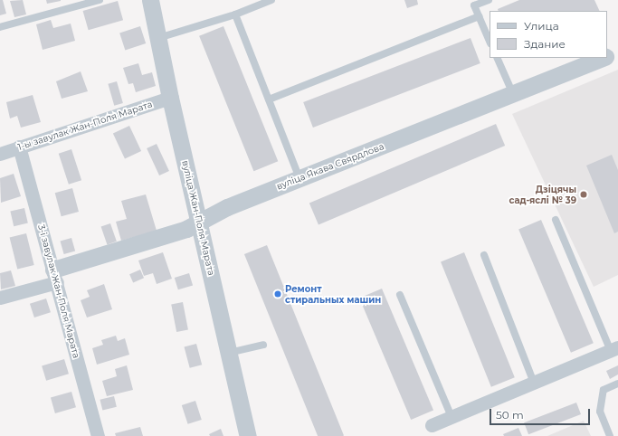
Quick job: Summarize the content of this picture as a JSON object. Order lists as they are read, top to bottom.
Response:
{
  "streets": {
    "street": [
      "1-ы завулак Жан-Поля Марата",
      "вуліца Якава Свярдлова",
      "вуліца Жан-Поля Марата",
      "3-і завулак Жан-Поля Марата"
    ]
  },
  "crossings": [
    ["1-ы завулак Жан-Поля Марата", "вуліца Жан-Поля Марата"],
    ["1-ы завулак Жан-Поля Марата", "3-і завулак Жан-Поля Марата"],
    ["вуліца Якава Свярдлова", "вуліца Жан-Поля Марата"],
    ["вуліца Якава Свярдлова", "3-і завулак Жан-Поля Марата"]
  ],
  "places": ["Дзіцячы сад-яслі № 39", "Ремонт стиральных машин"],
  "legend": ["Улица", "Здание"],
  "scale_bar": "50 m"
}
